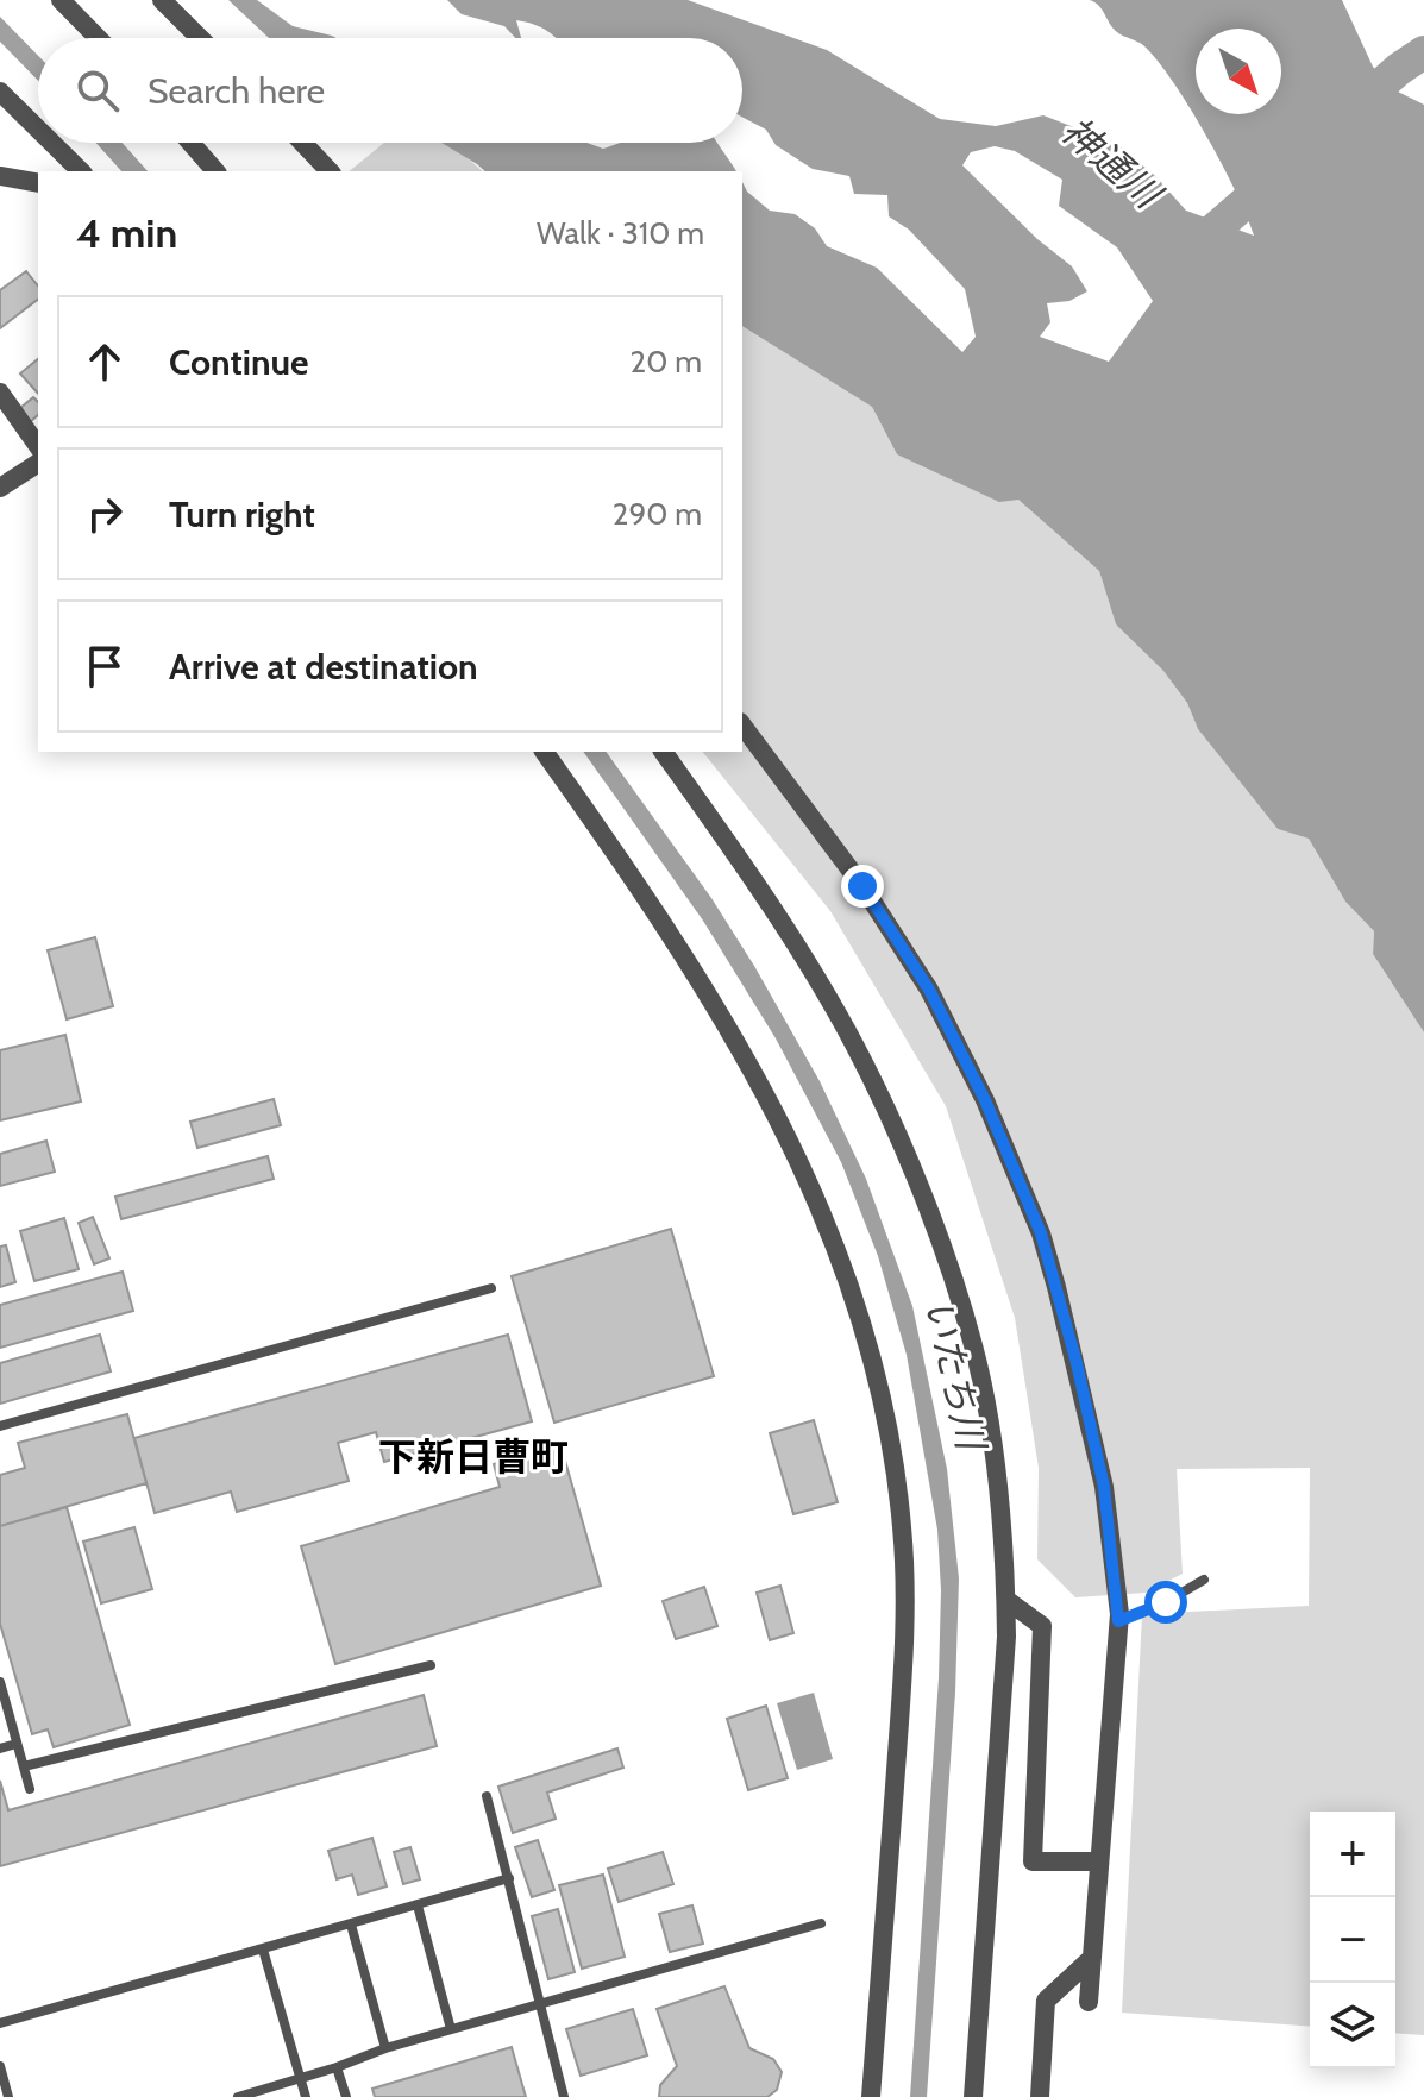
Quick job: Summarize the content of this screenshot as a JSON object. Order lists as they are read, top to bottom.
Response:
{
  "districts": ["下新日曹町"],
  "water": ["神通川", "いたち川"],
  "north": "bottom right",
  "page": {
    "search": "Search here",
    "heading": ["4 min", "Walk · 310 m"],
    "list": [
      ["Continue", "20 m"],
      ["Turn right", "290 m"],
      "Arrive at destination"
    ],
    "map_buttons": ["+", "−"]
  }
}
